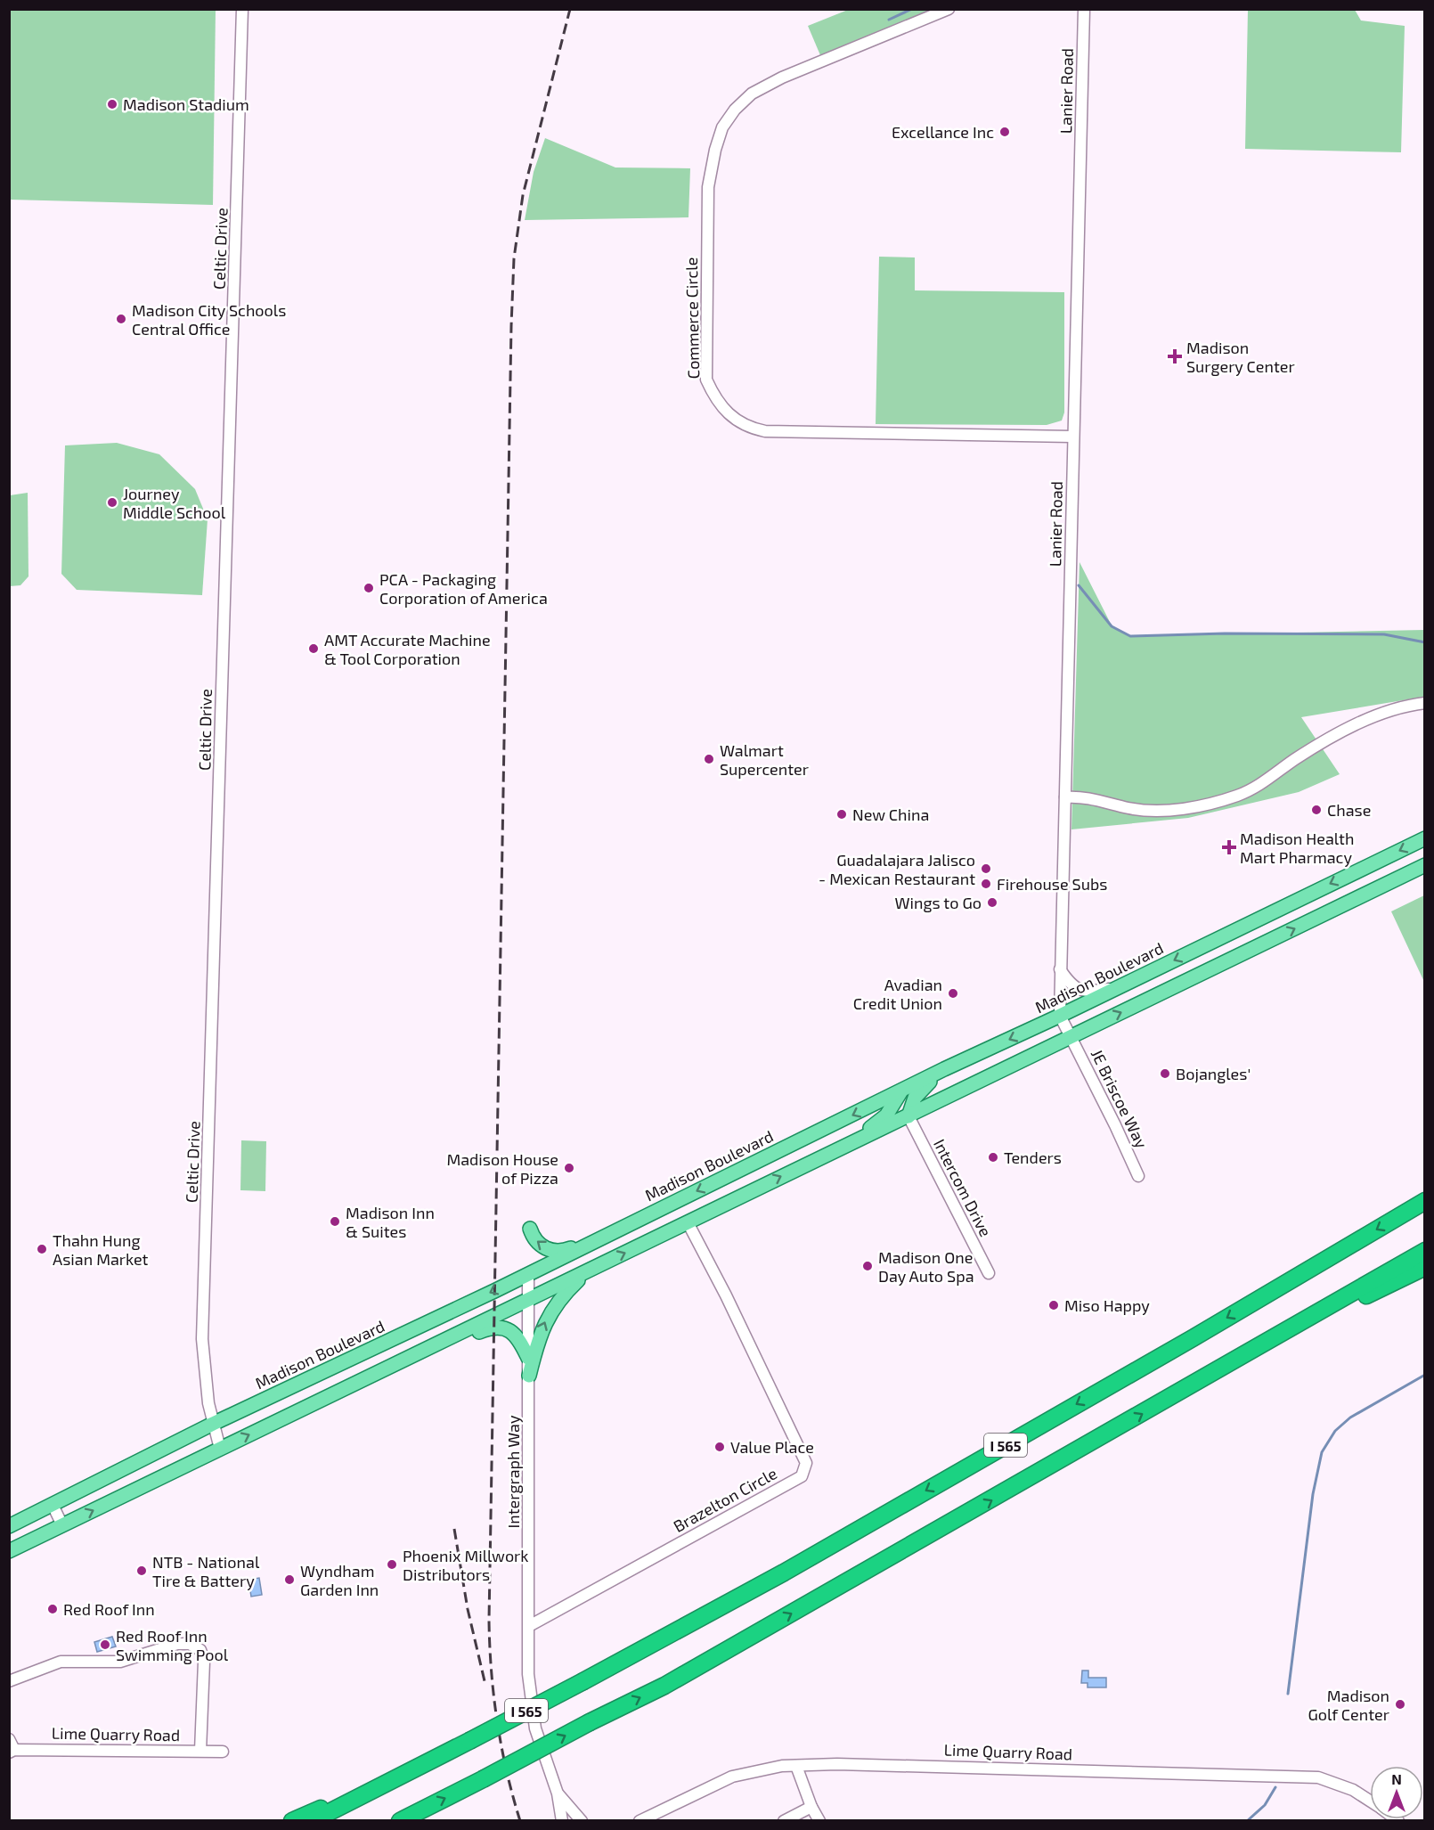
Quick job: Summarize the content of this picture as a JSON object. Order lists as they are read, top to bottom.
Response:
{
  "streets": {
    "highway": ["I 565"],
    "main road": ["Madison Boulevard"],
    "street": [
      "Lanier Road",
      "Celtic Drive",
      "Commerce Circle",
      "JE Briscoe Way",
      "Intercom Drive",
      "Intergraph Way",
      "Brazelton Circle",
      "Lime Quarry Road"
    ]
  },
  "crossings": [
    ["Lanier Road", "Commerce Circle"],
    ["Lanier Road", "Madison Boulevard"],
    ["Lanier Road", "JE Briscoe Way"],
    ["Celtic Drive", "Madison Boulevard"],
    ["Madison Boulevard", "Intergraph Way"],
    ["Intergraph Way", "Brazelton Circle"]
  ],
  "places": {
    "other": [
      "Madison Stadium",
      "Excellance Inc",
      "Madison City Schools Central Office",
      "Journey Middle School",
      "PCA - Packaging Corporation of America",
      "AMT Accurate Machine & Tool Corporation",
      "Walmart Supercenter",
      "Chase",
      "New China",
      "Guadalajara Jalisco - Mexican Restaurant",
      "Firehouse Subs",
      "Wings to Go",
      "Avadian Credit Union",
      "Bojangles'",
      "Tenders",
      "Madison House of Pizza",
      "Madison Inn & Suites",
      "Thahn Hung Asian Market",
      "Madison One Day Auto Spa",
      "Miso Happy",
      "Value Place",
      "Phoenix Millwork Distributors",
      "NTB - National Tire & Battery",
      "Wyndham Garden Inn",
      "Red Roof Inn",
      "Red Roof Inn Swimming Pool",
      "Madison Golf Center"
    ],
    "health": ["Madison Surgery Center", "Madison Health Mart Pharmacy"]
  },
  "north": "top"
}
